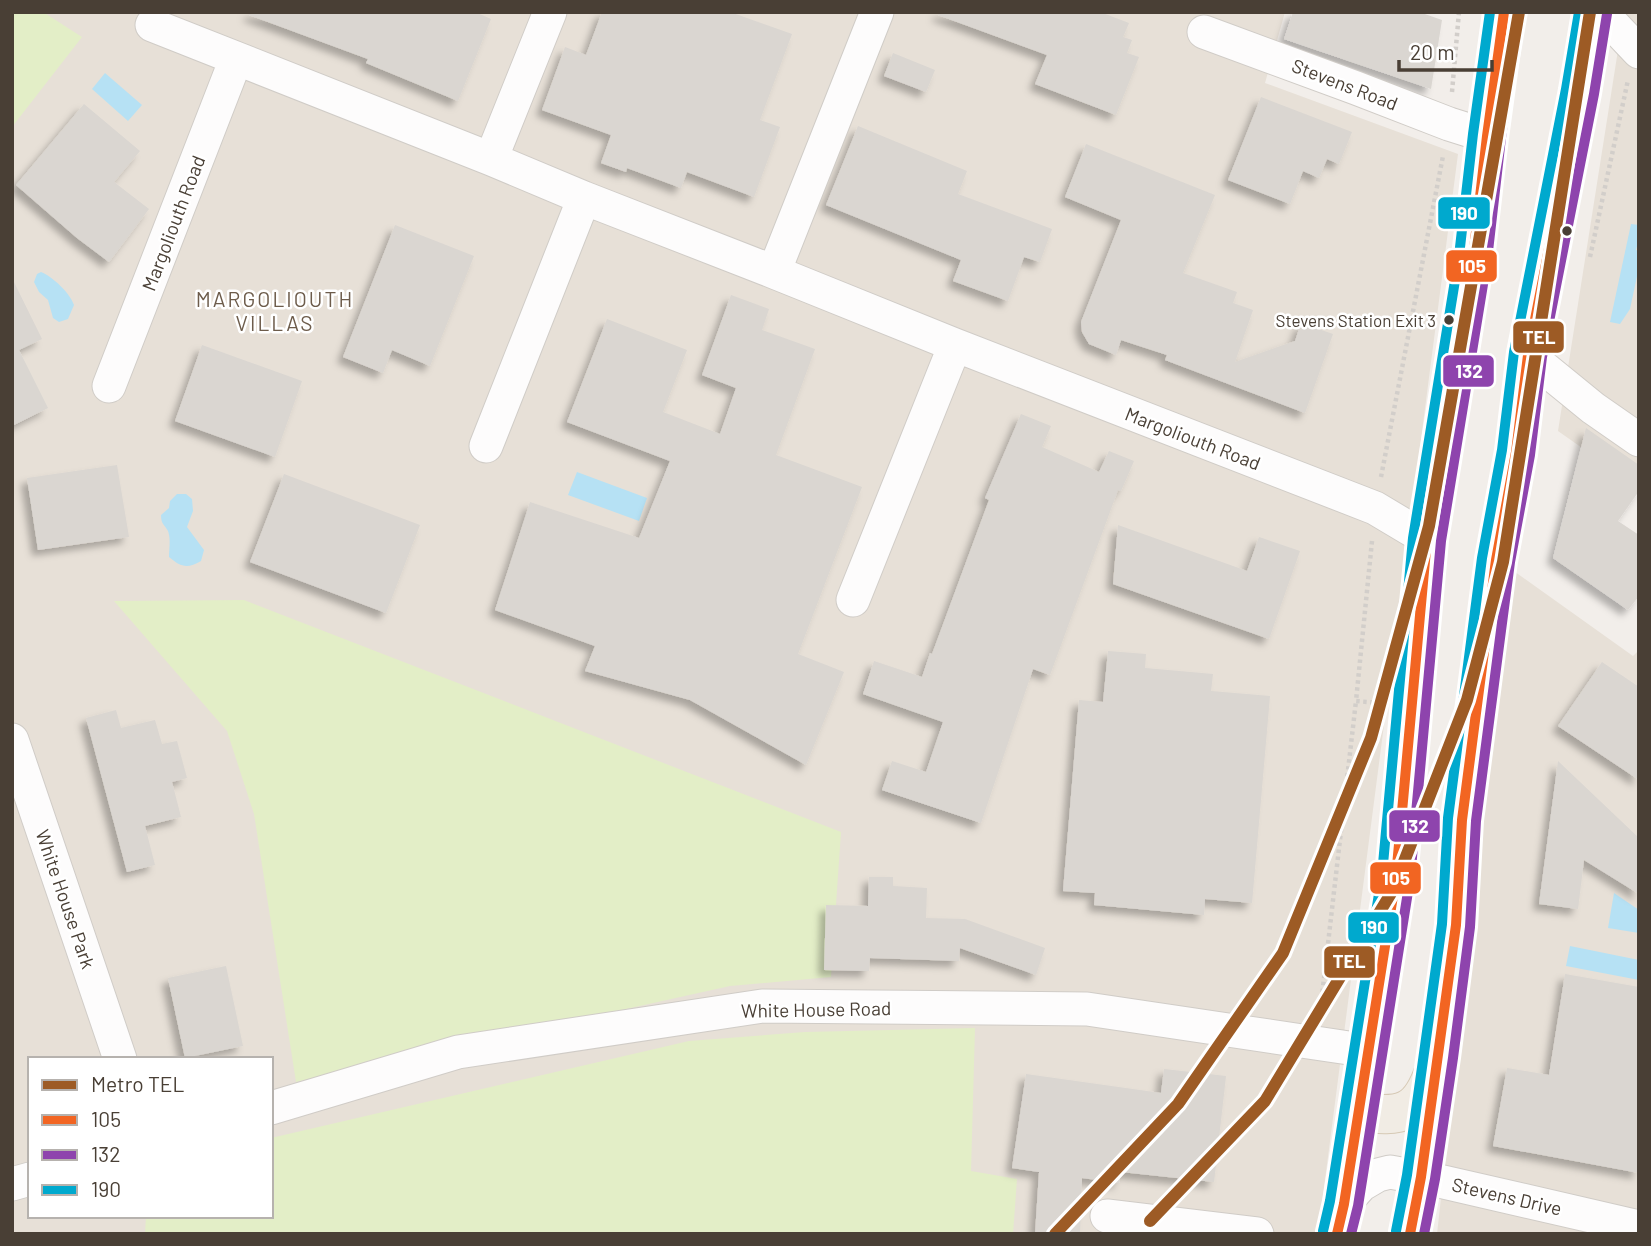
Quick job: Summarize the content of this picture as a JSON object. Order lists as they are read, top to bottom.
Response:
{
  "streets": {
    "street": [
      "Stevens Road",
      "Margoliouth Road",
      "White House Park",
      "White House Road",
      "Stevens Drive"
    ]
  },
  "districts": ["MARGOLIOUTH VILLAS"],
  "places": ["Stevens Station Exit 3"],
  "lines": [
    "metro line TEL",
    "transit line 105",
    "transit line 190",
    "transit line 132"
  ],
  "legend": [
    "Metro TEL",
    "105",
    "132",
    "190"
  ],
  "scale_bar": "20 m"
}
